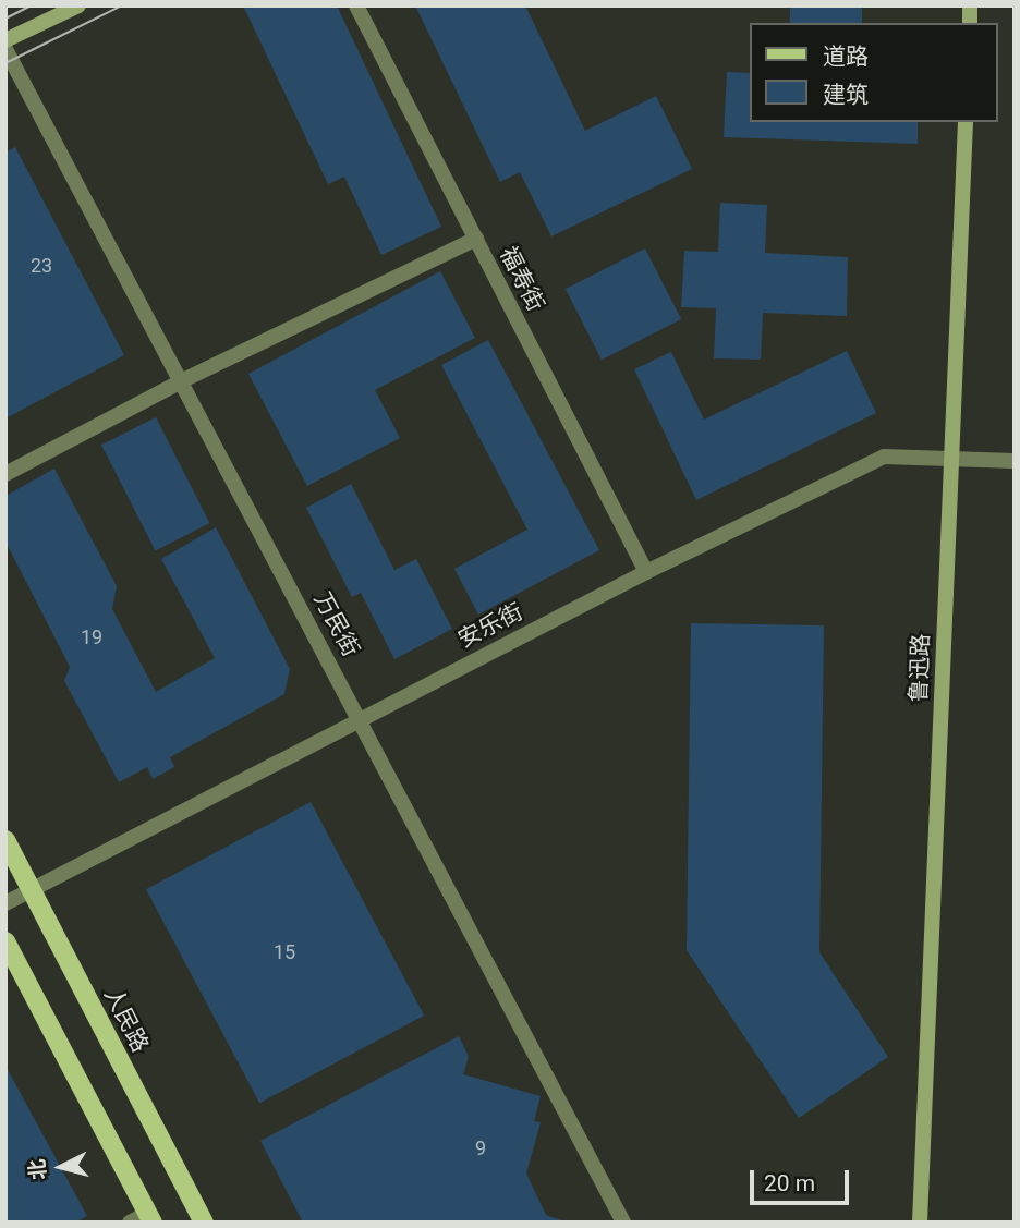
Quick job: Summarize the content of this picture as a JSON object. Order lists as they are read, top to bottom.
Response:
{
  "streets": {
    "main road": ["鲁迅路", "人民路"],
    "street": ["福寿街", "万民街", "安乐街"]
  },
  "crossings": [
    ["福寿街", "安乐街"],
    ["万民街", "安乐街"],
    ["安乐街", "鲁迅路"],
    ["安乐街", "人民路"]
  ],
  "house_numbers": [
    "23",
    "19",
    "15",
    "9"
  ],
  "legend": ["道路", "建筑"],
  "scale_bar": "20 m",
  "north": "left"
}
